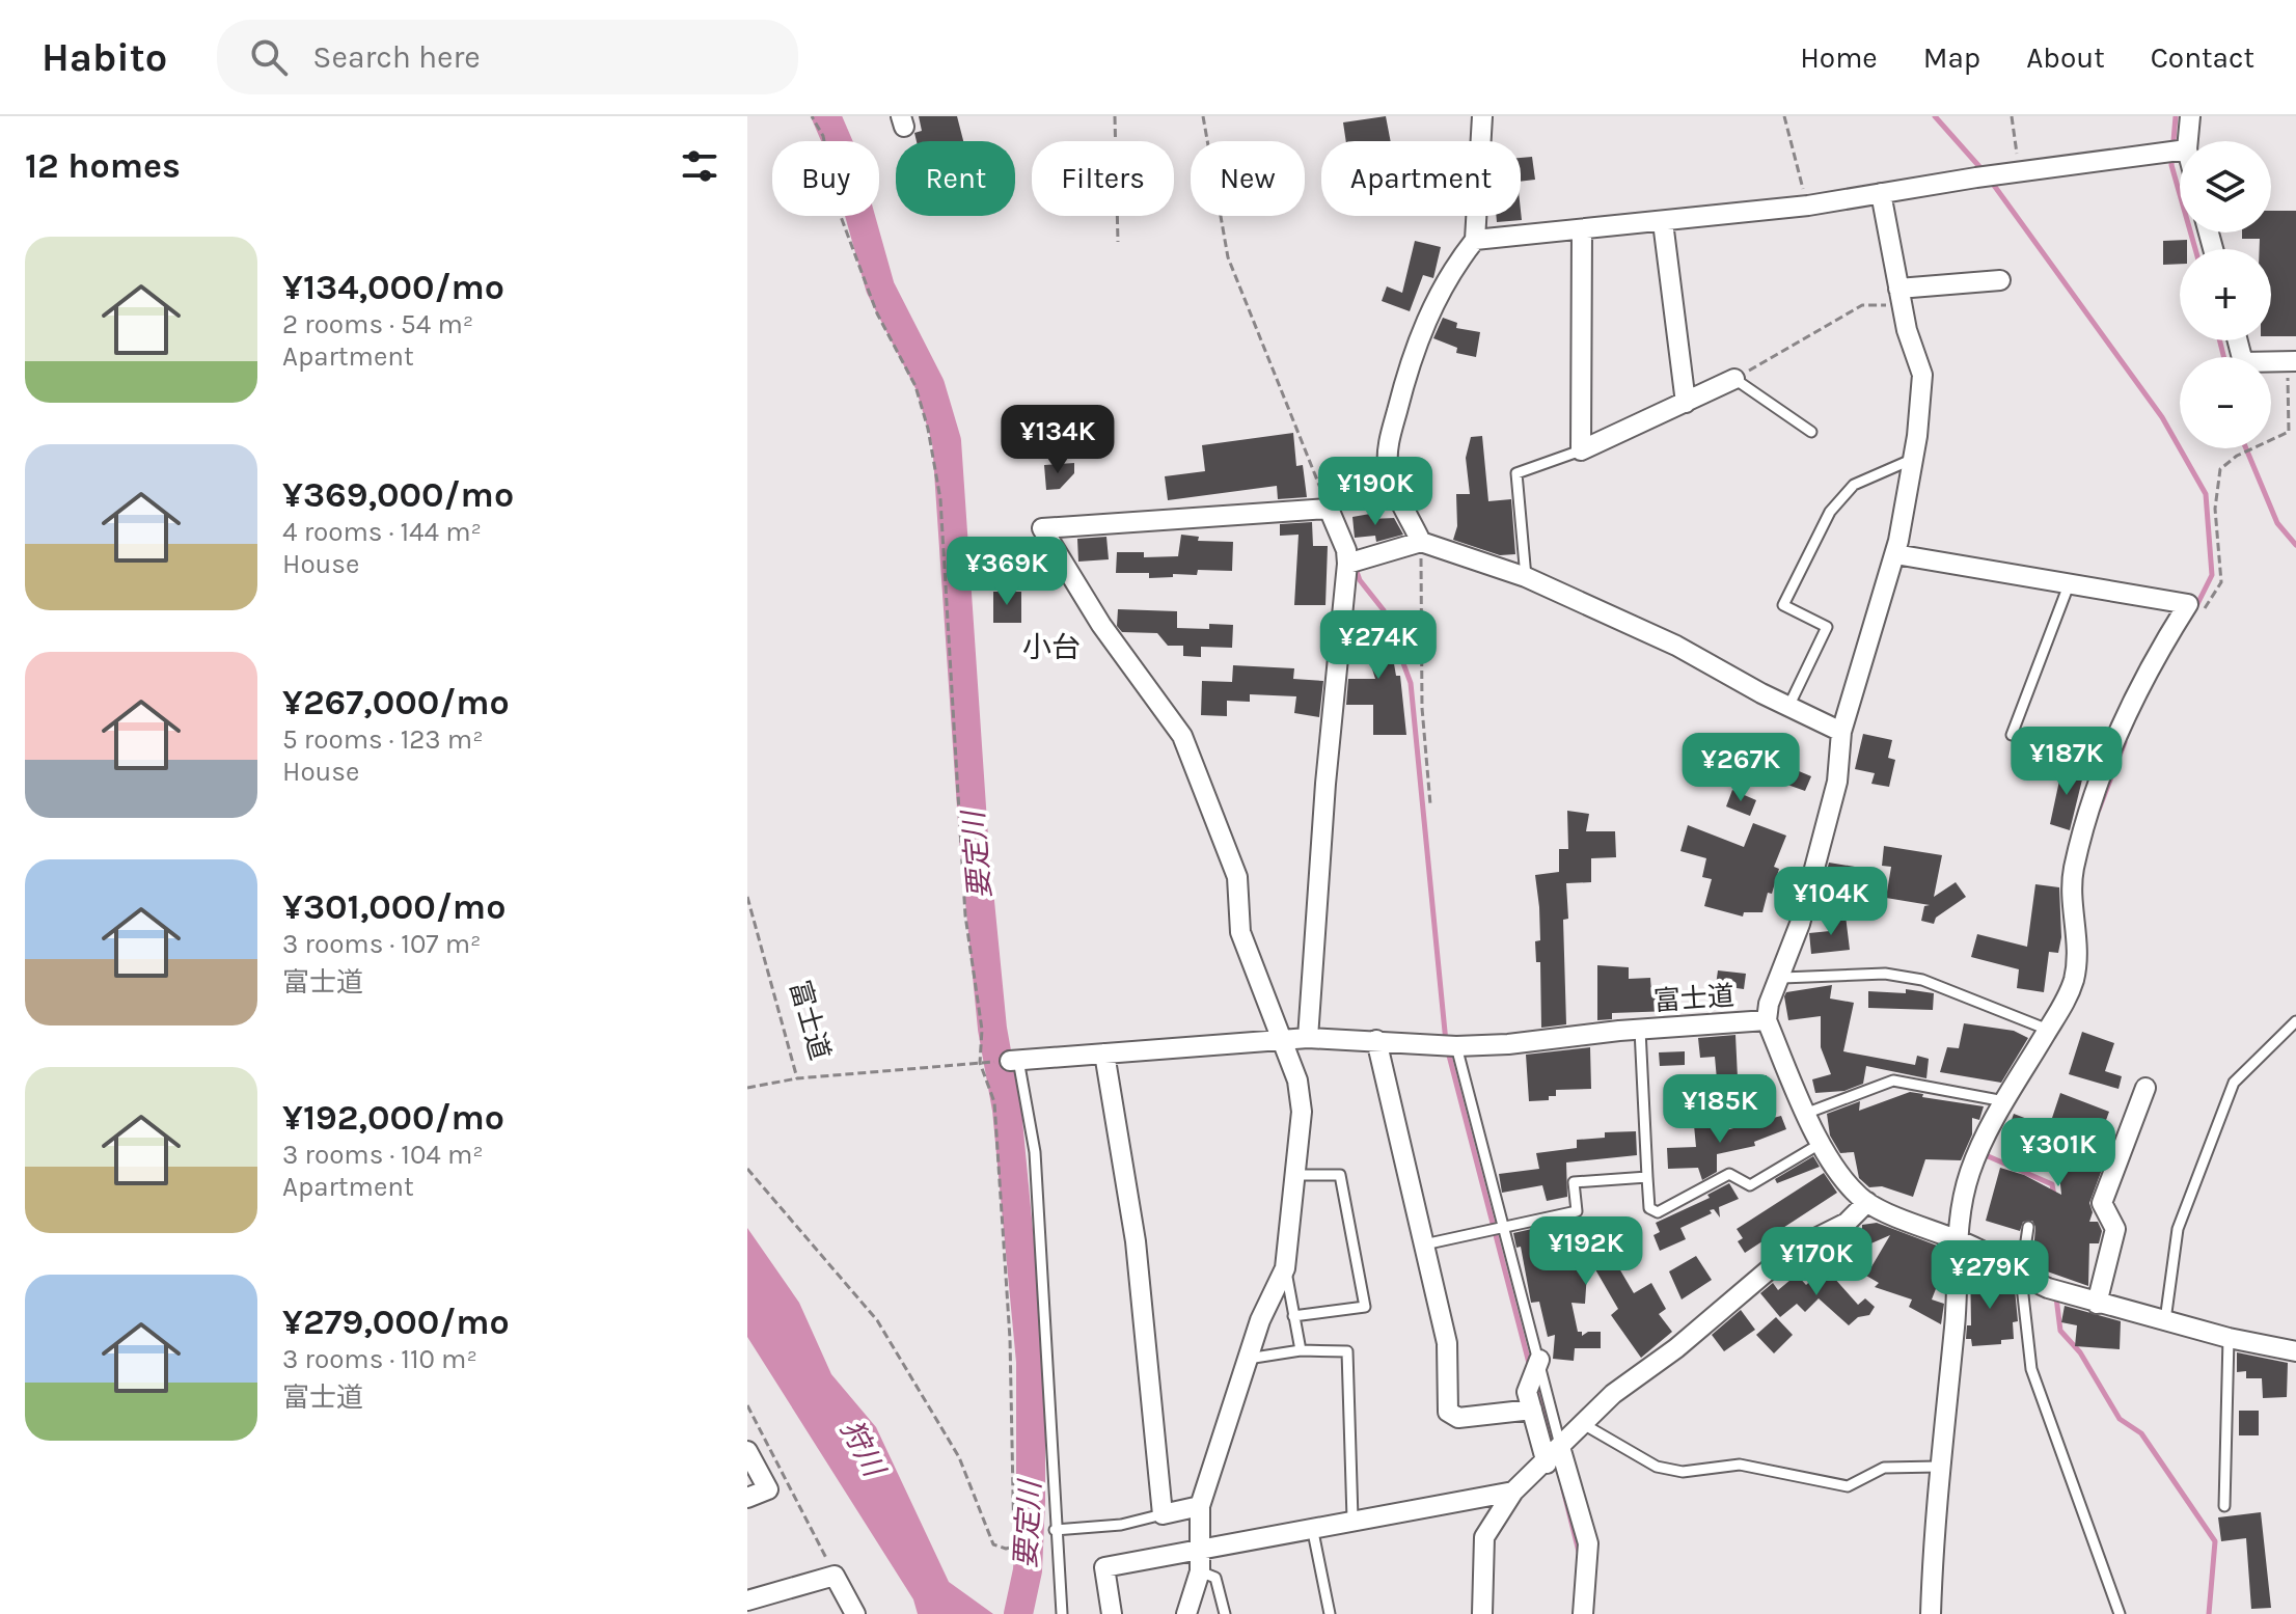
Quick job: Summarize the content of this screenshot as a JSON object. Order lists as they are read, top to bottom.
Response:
{
  "streets": {
    "street": ["富士道"]
  },
  "districts": ["小台"],
  "water": ["要定川", "狩川"],
  "page": {
    "header": "Habito",
    "search": "Search here",
    "nav": [
      "Home",
      "Map",
      "About",
      "Contact"
    ],
    "heading": "12 homes",
    "map_buttons": ["+", "−"],
    "chip": [
      "Buy",
      "Rent",
      "Filters",
      "New",
      "Apartment"
    ],
    "list": [
      {
        "name": "¥134,000/mo",
        "note": "2 rooms · 54 m² · Apartment"
      },
      {
        "name": "¥369,000/mo",
        "note": "4 rooms · 144 m² · House"
      },
      {
        "name": "¥267,000/mo",
        "note": "5 rooms · 123 m² · House"
      },
      {
        "name": "¥301,000/mo",
        "note": "3 rooms · 107 m² · 富士道"
      },
      {
        "name": "¥192,000/mo",
        "note": "3 rooms · 104 m² · Apartment"
      },
      {
        "name": "¥279,000/mo",
        "note": "3 rooms · 110 m² · 富士道"
      }
    ],
    "price": [
      "¥134K",
      "¥190K",
      "¥369K",
      "¥274K",
      "¥187K",
      "¥267K",
      "¥104K",
      "¥185K",
      "¥301K",
      "¥192K",
      "¥170K",
      "¥279K"
    ]
  }
}
